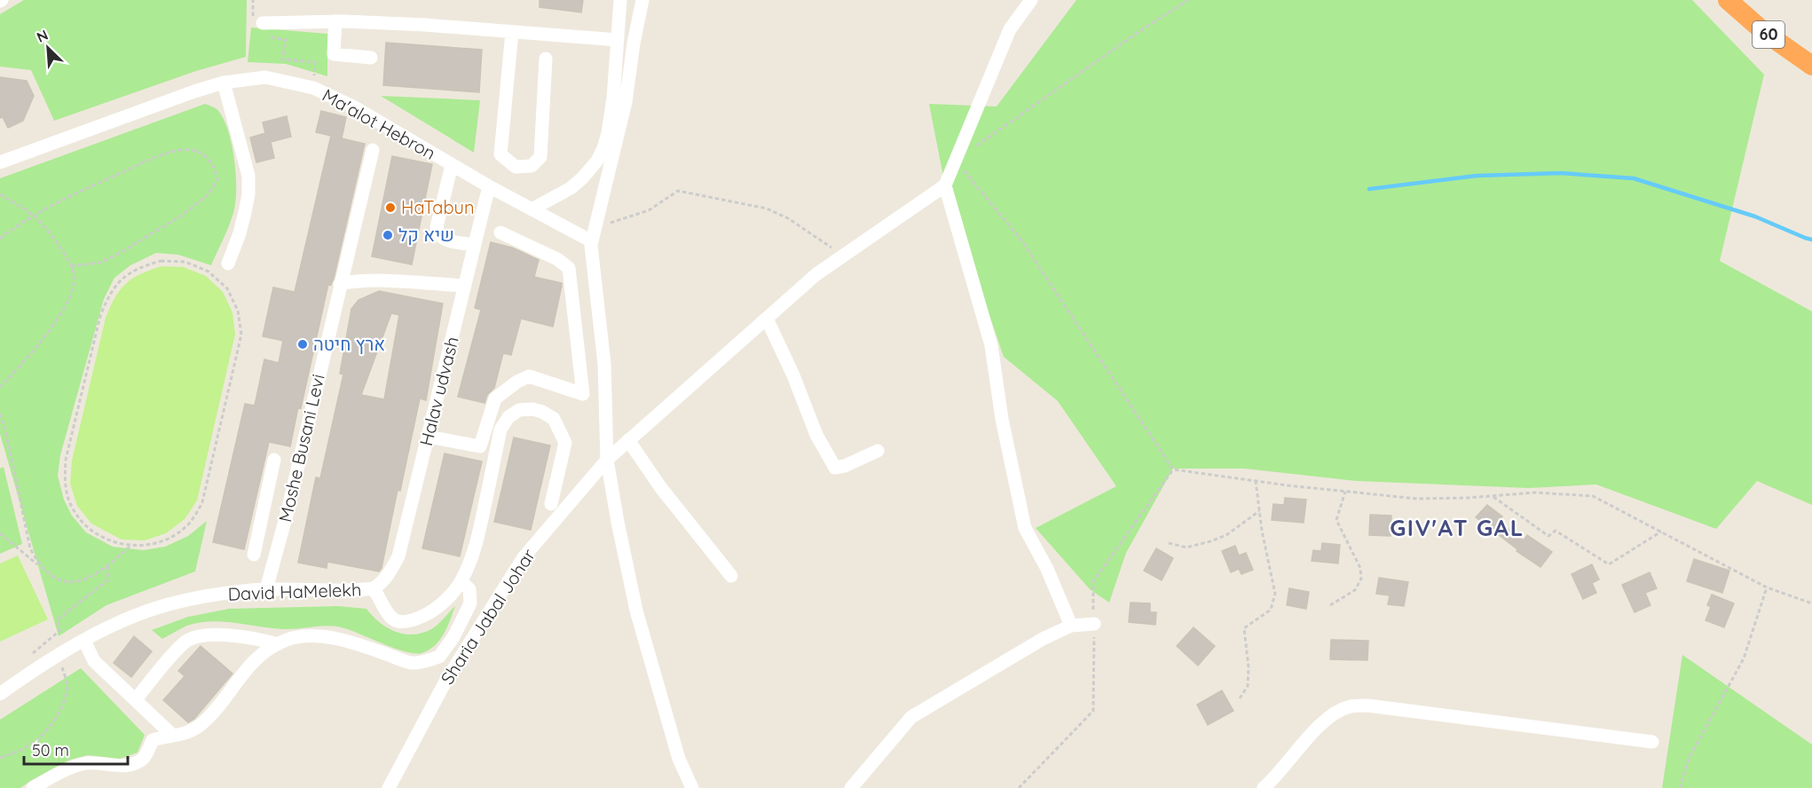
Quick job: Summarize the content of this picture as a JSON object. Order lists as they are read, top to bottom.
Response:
{
  "streets": {
    "highway": ["60"],
    "street": [
      "Ma'alot Hebron",
      "Halav udvash",
      "Moshe Busani Levi",
      "David HaMelekh",
      "Sharia Jabal Johar"
    ]
  },
  "crossings": [
    ["Ma'alot Hebron", "Halav udvash"],
    ["Halav udvash", "David HaMelekh"],
    ["Moshe Busani Levi", "David HaMelekh"]
  ],
  "districts": ["GIV'AT GAL"],
  "places": ["HaTabun", "שיא קל", "ארץ חיטה"],
  "scale_bar": "50 m",
  "north": "top left"
}
